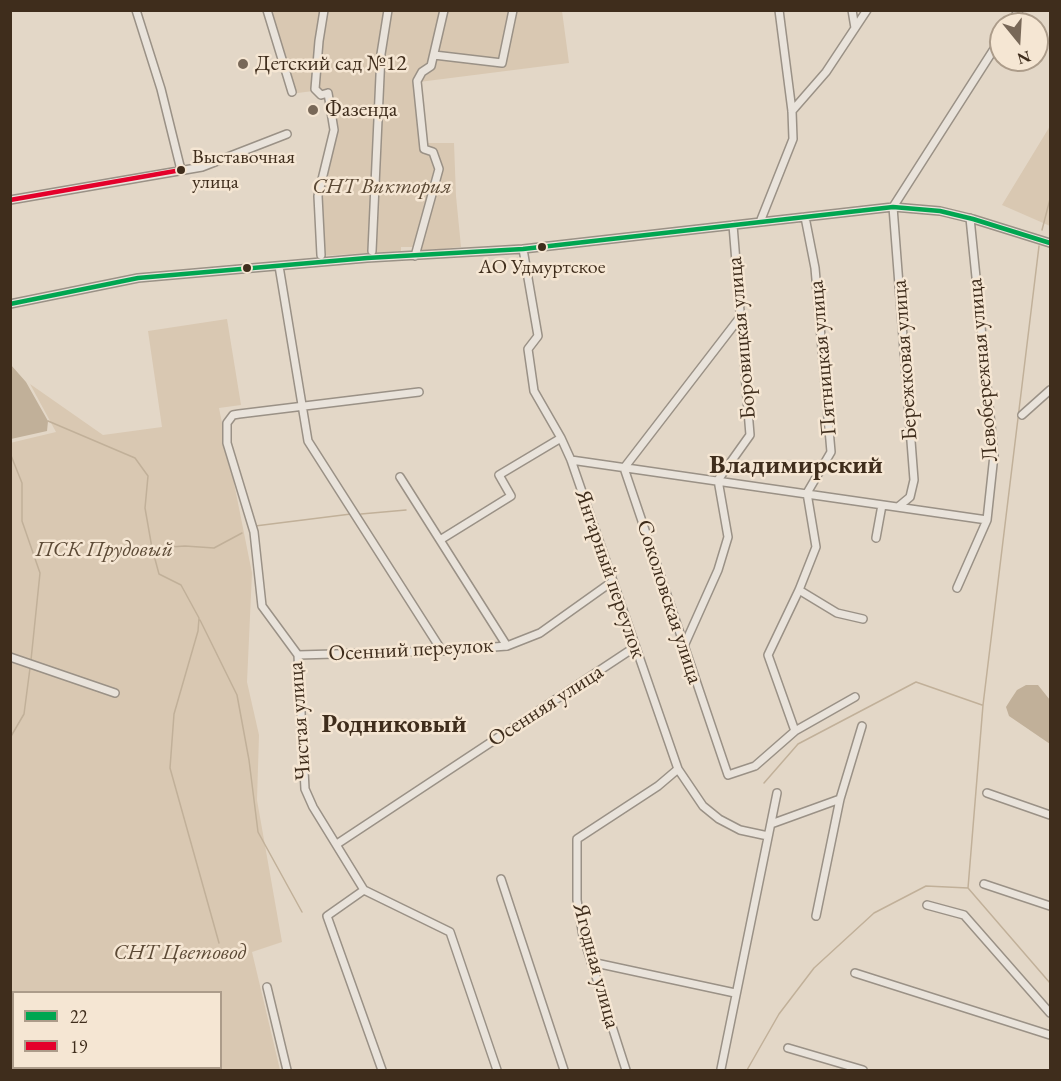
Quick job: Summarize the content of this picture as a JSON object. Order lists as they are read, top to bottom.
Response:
{
  "streets": {
    "street": [
      "Боровицкая улица",
      "Пятницкая улица",
      "Бережковая улица",
      "Левобережная улица",
      "Янтарный переулок",
      "Соколовская улица",
      "Осенний переулок",
      "Осенняя улица",
      "Чистая улица",
      "Ягодная улица"
    ]
  },
  "crossings": [
    ["Янтарный переулок", "Осенний переулок"],
    ["Янтарный переулок", "Осенняя улица"],
    ["Янтарный переулок", "Ягодная улица"],
    ["Осенний переулок", "Чистая улица"],
    ["Осенняя улица", "Чистая улица"]
  ],
  "districts": ["Владимирский", "Родниковый"],
  "parks": ["СНТ Виктория", "ПСК Прудовый", "СНТ Цветовод"],
  "places": [
    "Детский сад №12",
    "Фазенда",
    "Выставочная улица",
    "АО Удмуртское"
  ],
  "lines": ["transit line 19", "transit line 22"],
  "legend": ["22", "19"],
  "north": "bottom"
}
